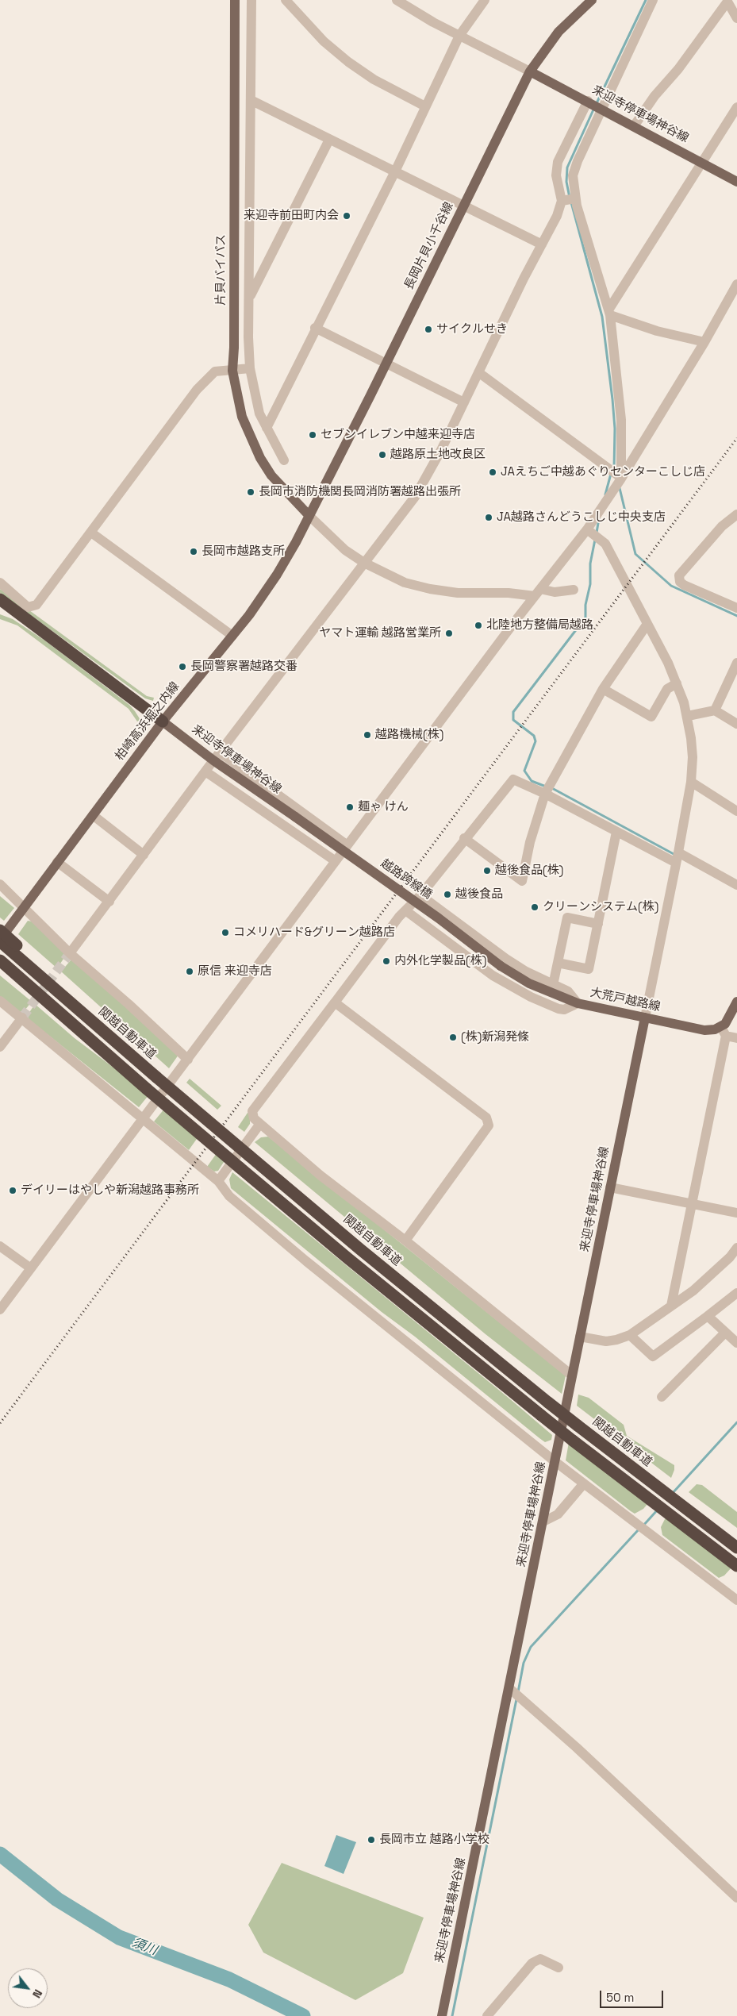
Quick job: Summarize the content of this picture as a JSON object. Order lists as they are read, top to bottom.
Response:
{
  "streets": {
    "highway": ["関越自動車道"],
    "main road": [
      "来迎寺停車場神谷線",
      "長岡片貝小千谷線",
      "片貝バイパス",
      "柏崎高浜堀之内線",
      "越路跨線橋",
      "大荒戸越路線"
    ]
  },
  "crossings": [
    ["来迎寺停車場神谷線", "長岡片貝小千谷線"],
    ["来迎寺停車場神谷線", "柏崎高浜堀之内線"],
    ["来迎寺停車場神谷線", "越路跨線橋"],
    ["来迎寺停車場神谷線", "大荒戸越路線"],
    ["長岡片貝小千谷線", "片貝バイパス"],
    ["長岡片貝小千谷線", "柏崎高浜堀之内線"],
    ["片貝バイパス", "柏崎高浜堀之内線"],
    ["越路跨線橋", "大荒戸越路線"]
  ],
  "water": ["須川"],
  "places": [
    "来迎寺前田町内会",
    "サイクルせき",
    "セブンイレブン中越来迎寺店",
    "越路原土地改良区",
    "JAえちご中越あぐりセンターこしじ店",
    "長岡市消防機関長岡消防署越路出張所",
    "JA越路さんどうこしじ中央支店",
    "長岡市越路支所",
    "北陸地方整備局越路",
    "ヤマト運輸 越路営業所",
    "長岡警察署越路交番",
    "越路機械(株)",
    "麺ゃ けん",
    "越後食品(株)",
    "越後食品",
    "クリーンシステム(株)",
    "コメリハード&グリーン越路店",
    "内外化学製品(株)",
    "原信 来迎寺店",
    "(株)新潟発條",
    "デイリーはやしや新潟越路事務所",
    "長岡市立 越路小学校"
  ],
  "scale_bar": "50 m",
  "north": "bottom right"
}
